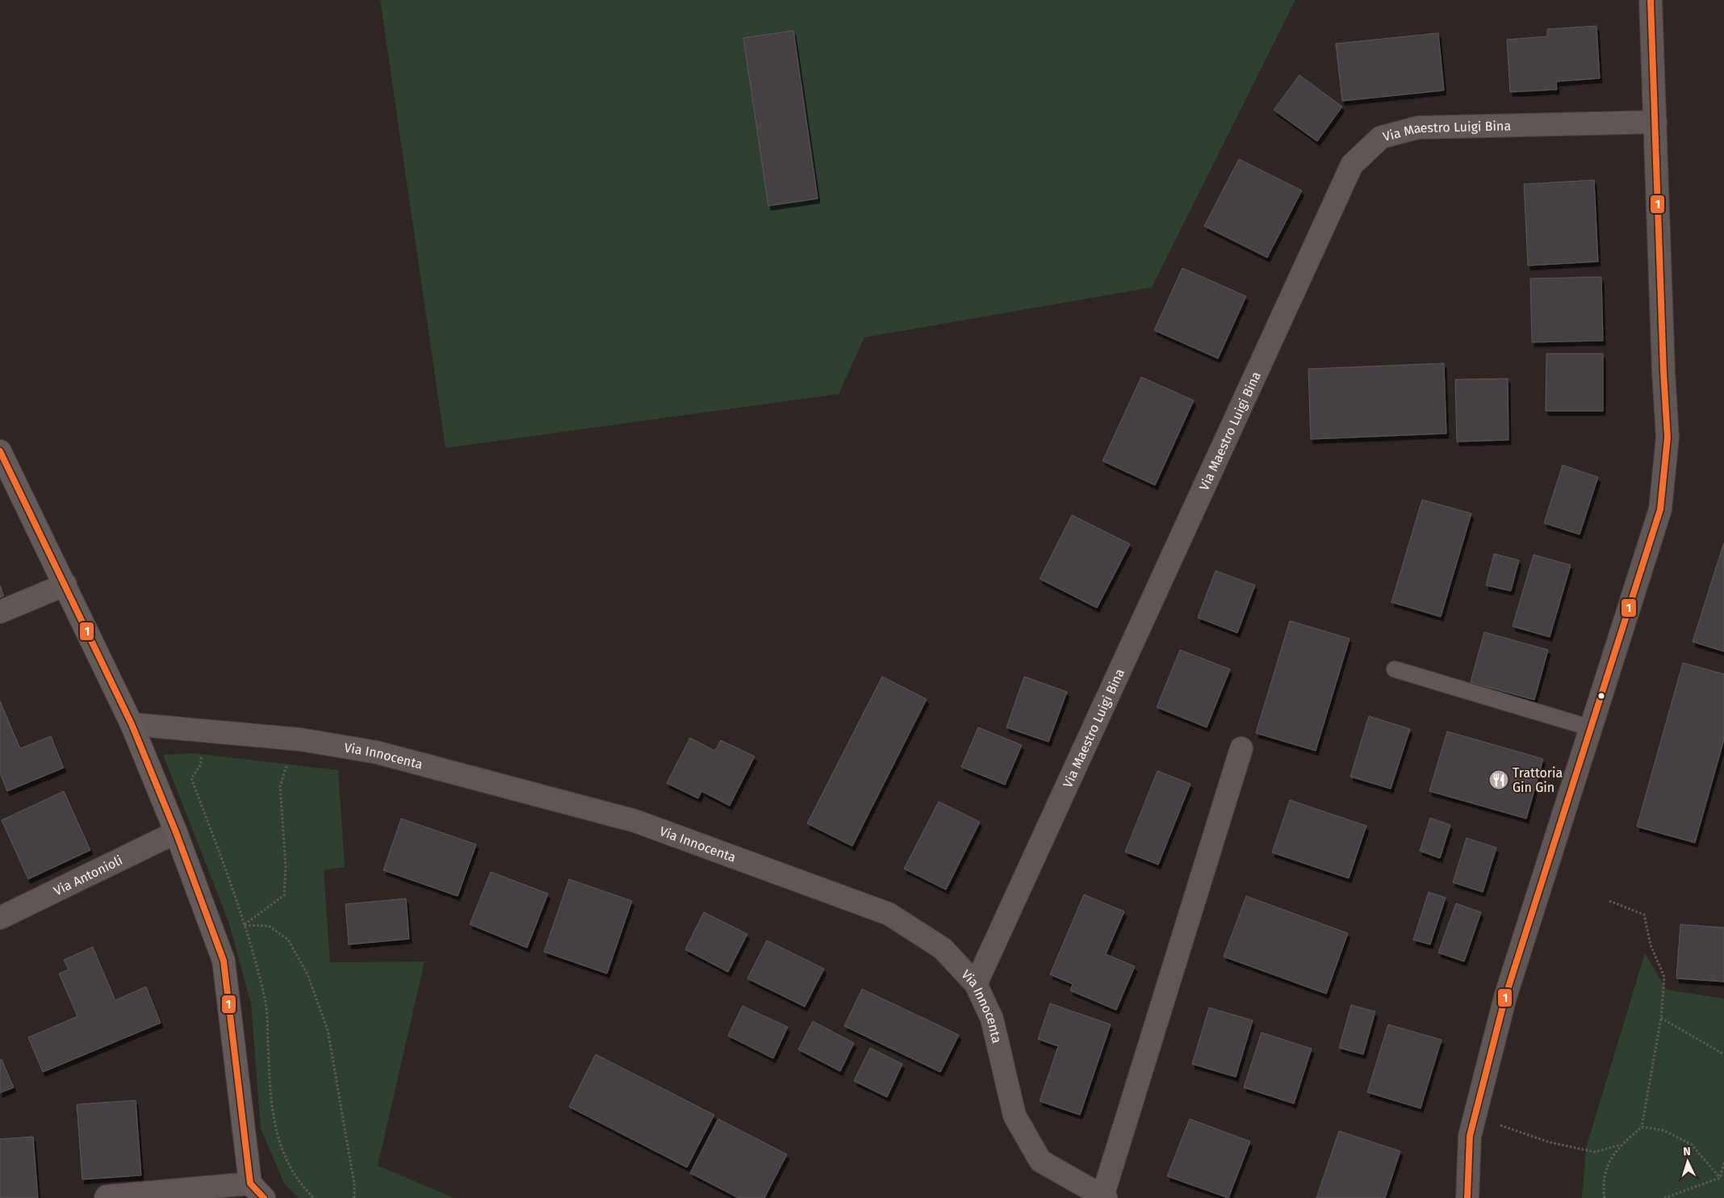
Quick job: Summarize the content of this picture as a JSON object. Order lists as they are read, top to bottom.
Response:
{
  "streets": {
    "street": ["Via Maestro Luigi Bina", "Via Innocenta", "Via Antonioli"]
  },
  "crossings": [
    ["Via Maestro Luigi Bina", "Via Innocenta"]
  ],
  "places": {
    "restaurant": ["Trattoria Gin Gin"]
  },
  "lines": ["transit line 1"],
  "north": "top"
}
